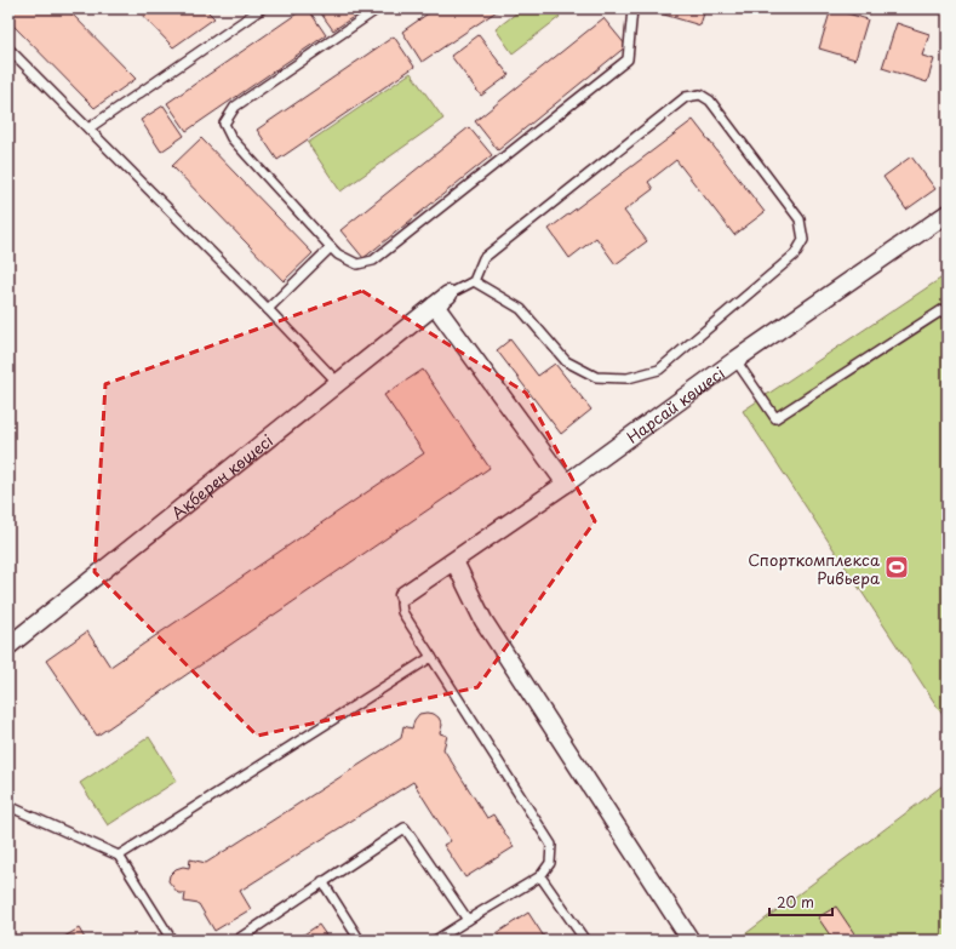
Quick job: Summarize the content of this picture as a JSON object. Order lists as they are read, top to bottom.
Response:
{
  "streets": {
    "street": ["Нарсай көшесі", "Ақберен көшесі"]
  },
  "places": {
    "sports": ["Спорткомплекса Ривьера"]
  },
  "scale_bar": "20 m"
}
